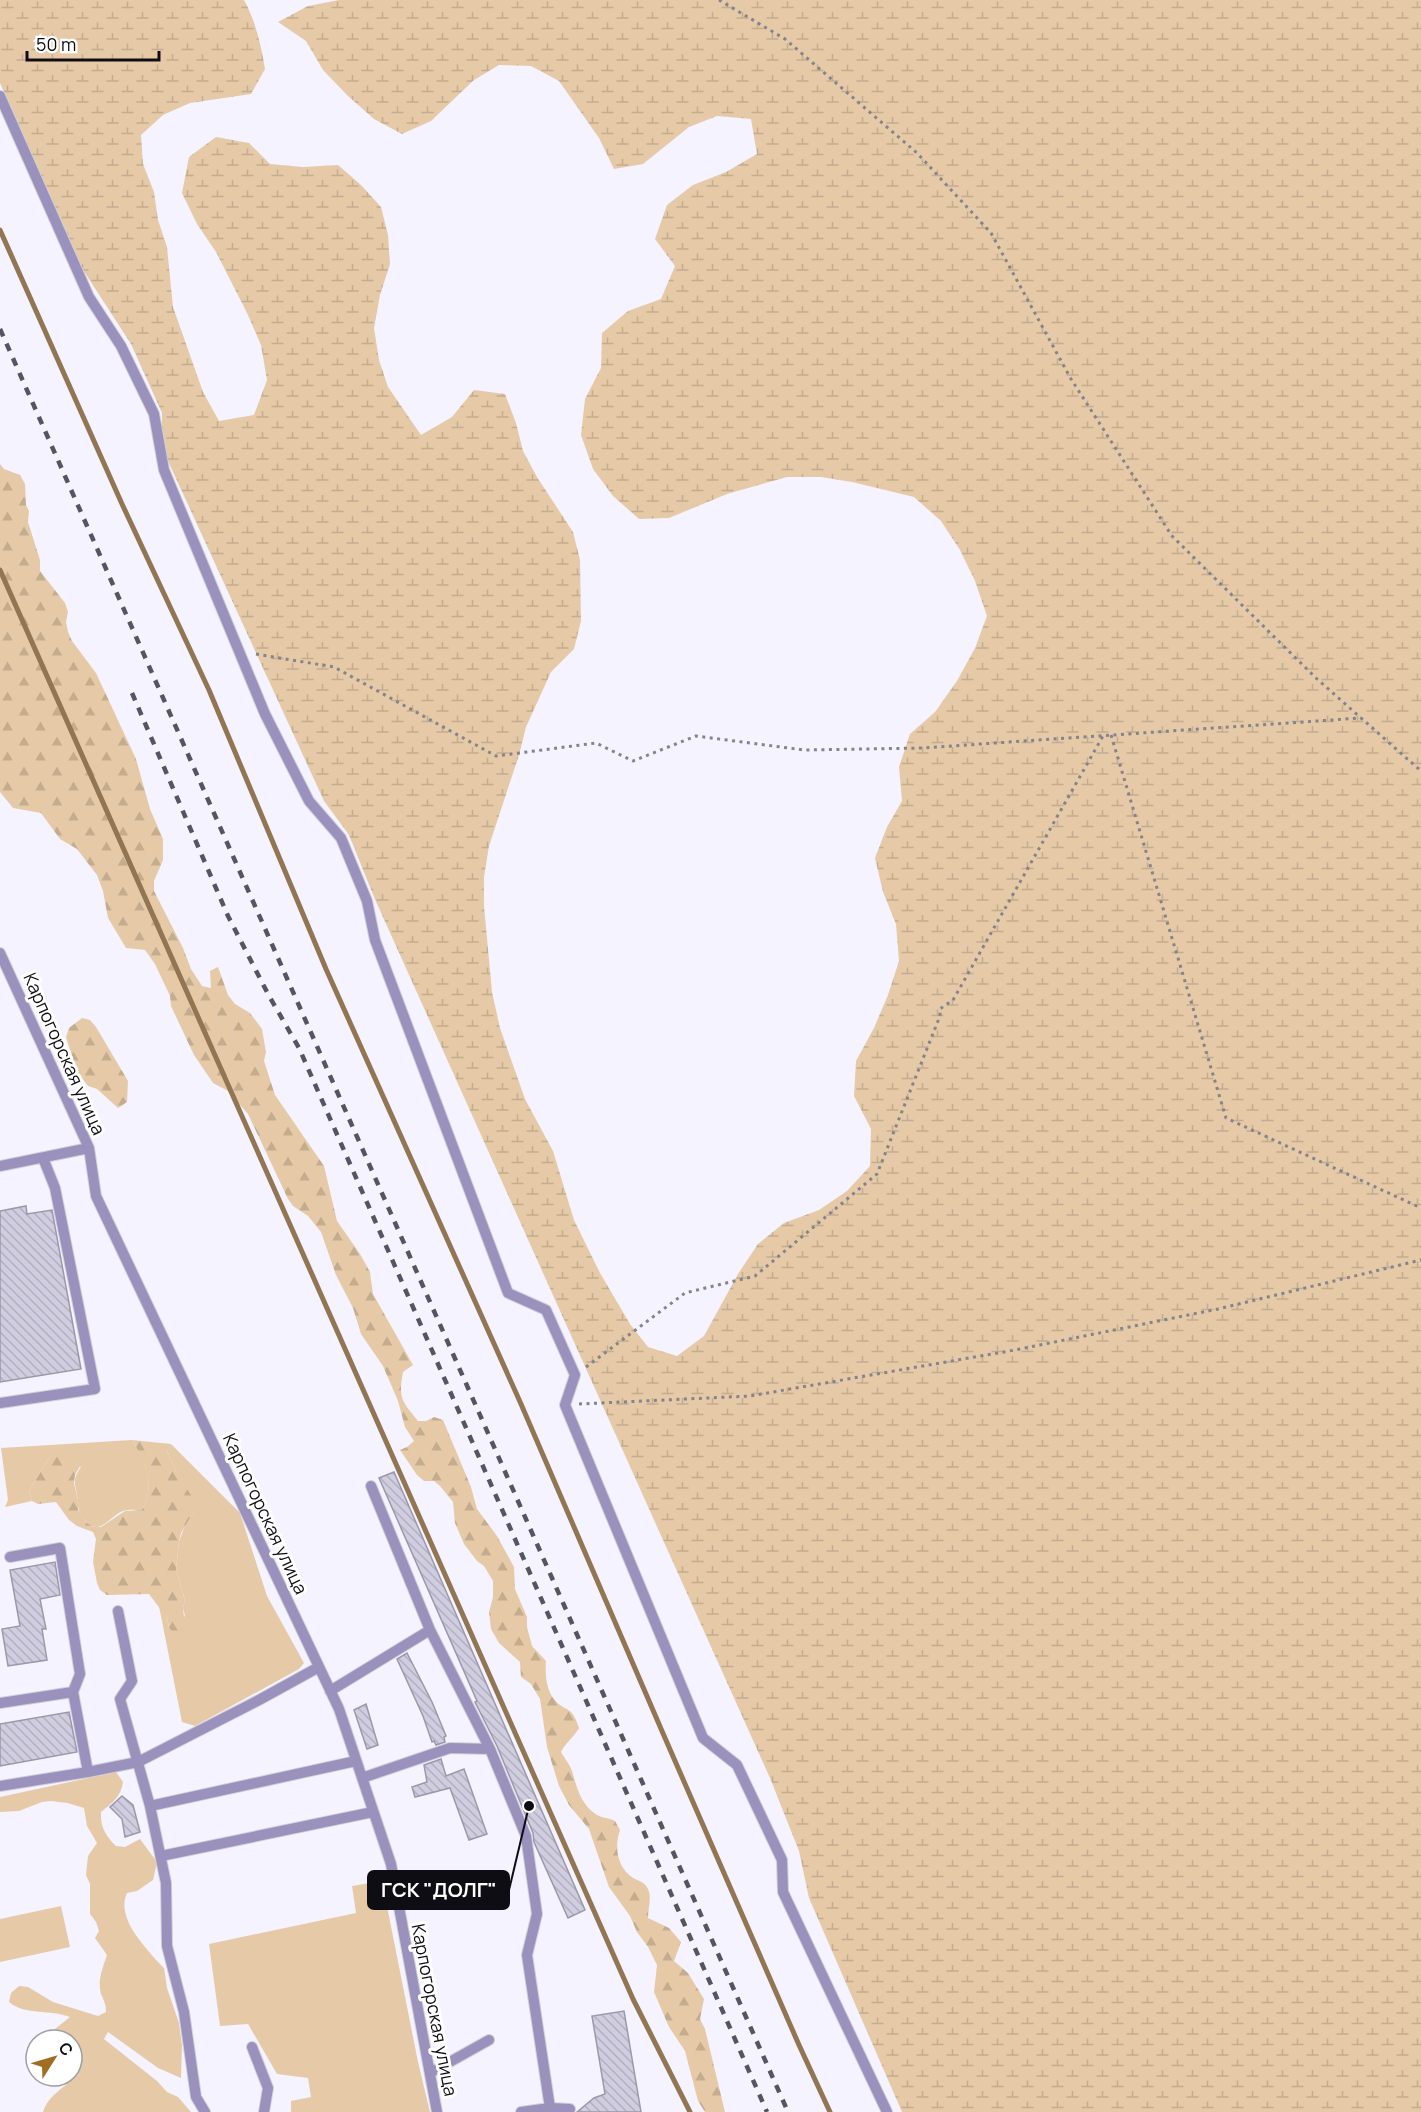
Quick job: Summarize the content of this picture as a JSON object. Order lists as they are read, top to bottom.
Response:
{
  "streets": {
    "lane": ["Карпогорская улица"]
  },
  "places": ["ГСК \"ДОЛГ\""],
  "scale_bar": "50 m",
  "north": "top right"
}
